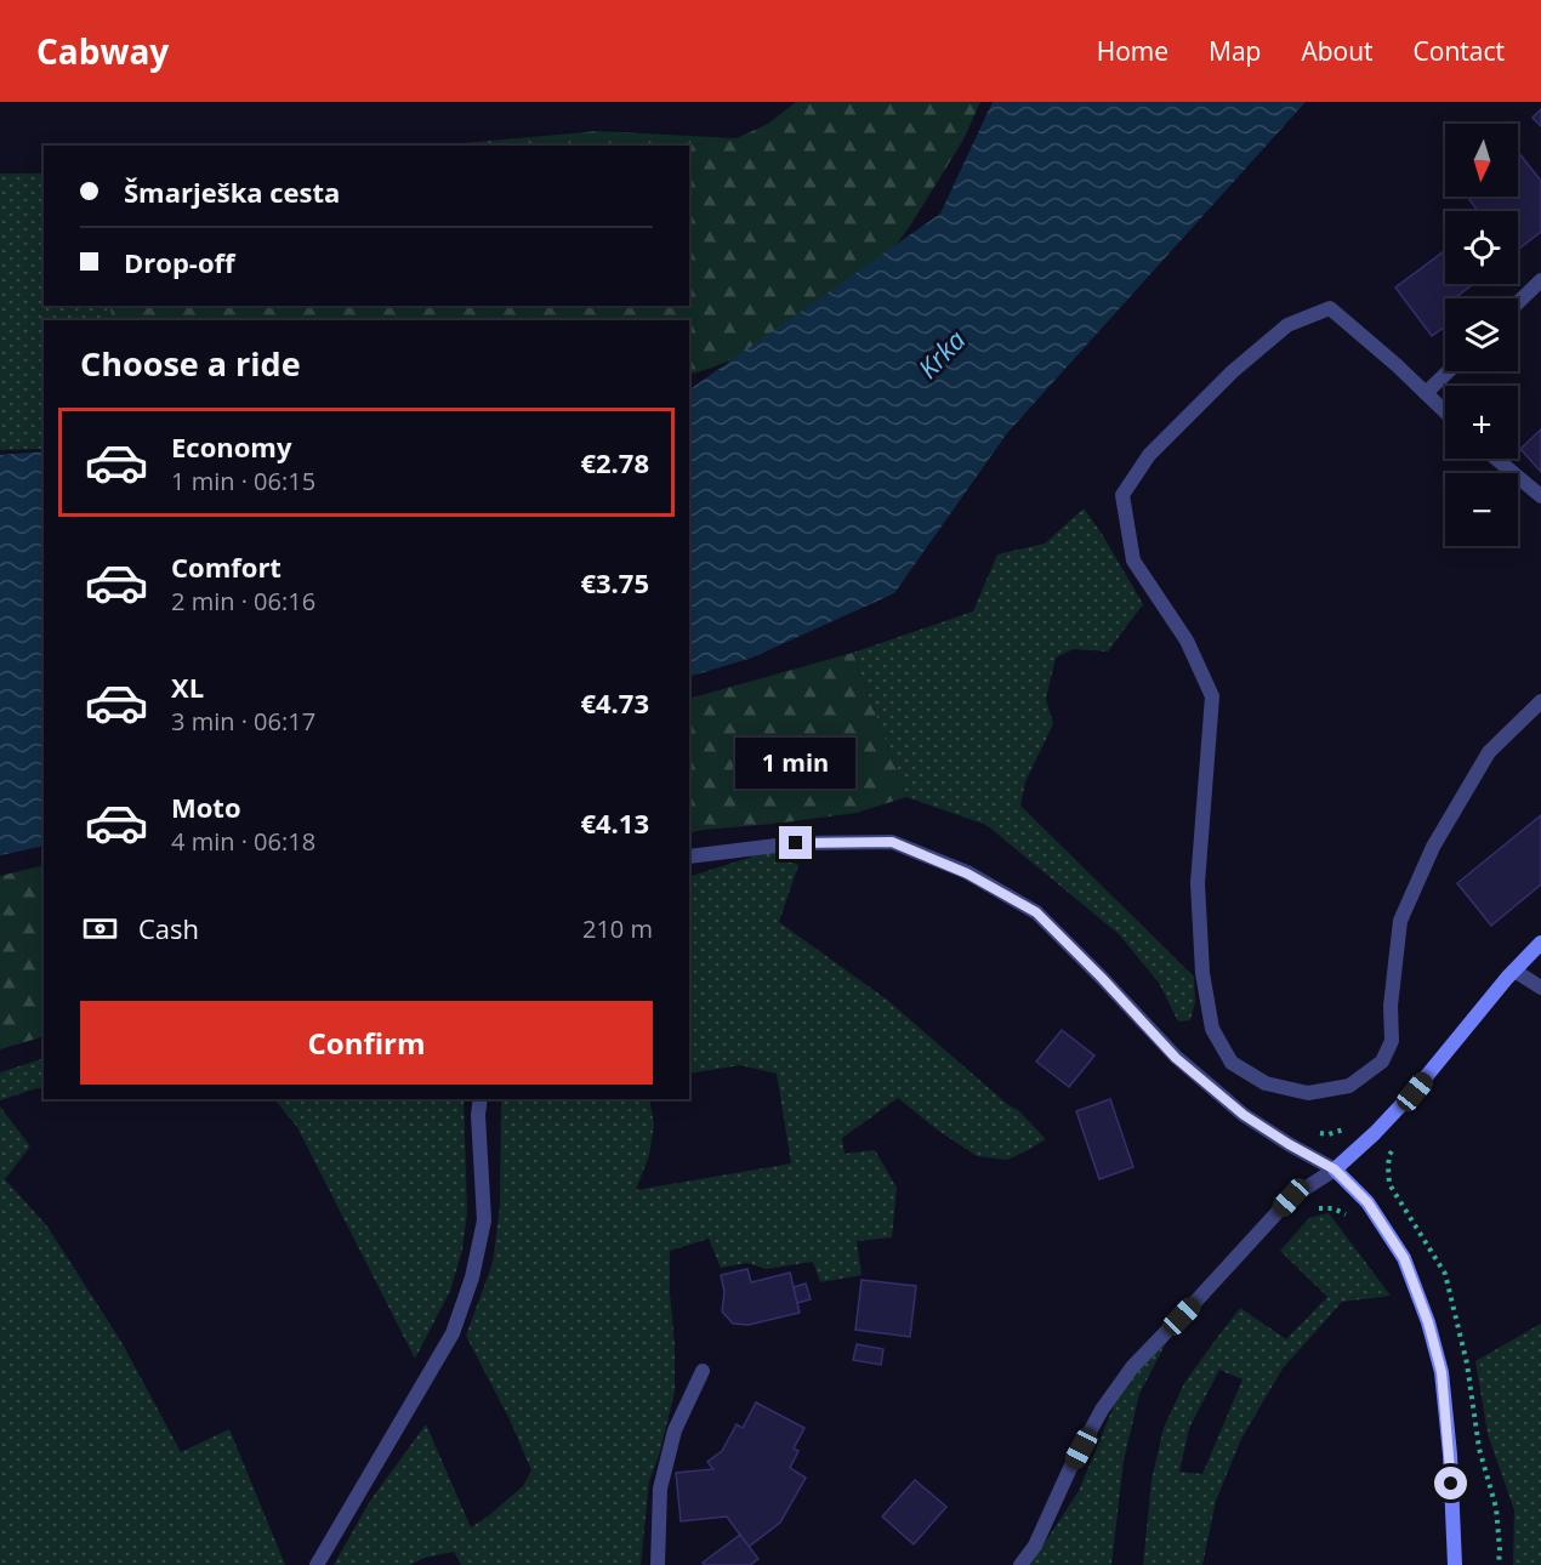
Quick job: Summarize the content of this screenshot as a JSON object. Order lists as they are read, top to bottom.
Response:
{
  "water": ["Krka"],
  "north": "bottom",
  "page": {
    "header": "Cabway",
    "nav": [
      "Home",
      "Map",
      "About",
      "Contact"
    ],
    "map_buttons": ["+", "−"],
    "banner": ["Šmarješka cesta", "Drop-off"],
    "heading": "Choose a ride",
    "list": [
      {
        "name": "Economy",
        "note": "1 min · 06:15",
        "value": "€2.78"
      },
      {
        "name": "Comfort",
        "note": "2 min · 06:16",
        "value": "€3.75"
      },
      {
        "name": "XL",
        "note": "3 min · 06:17",
        "value": "€4.73"
      },
      {
        "name": "Moto",
        "note": "4 min · 06:18",
        "value": "€4.13"
      }
    ],
    "bubble": "1 min",
    "pay": ["Cash", "210 m"],
    "buttons": "Confirm"
  }
}
